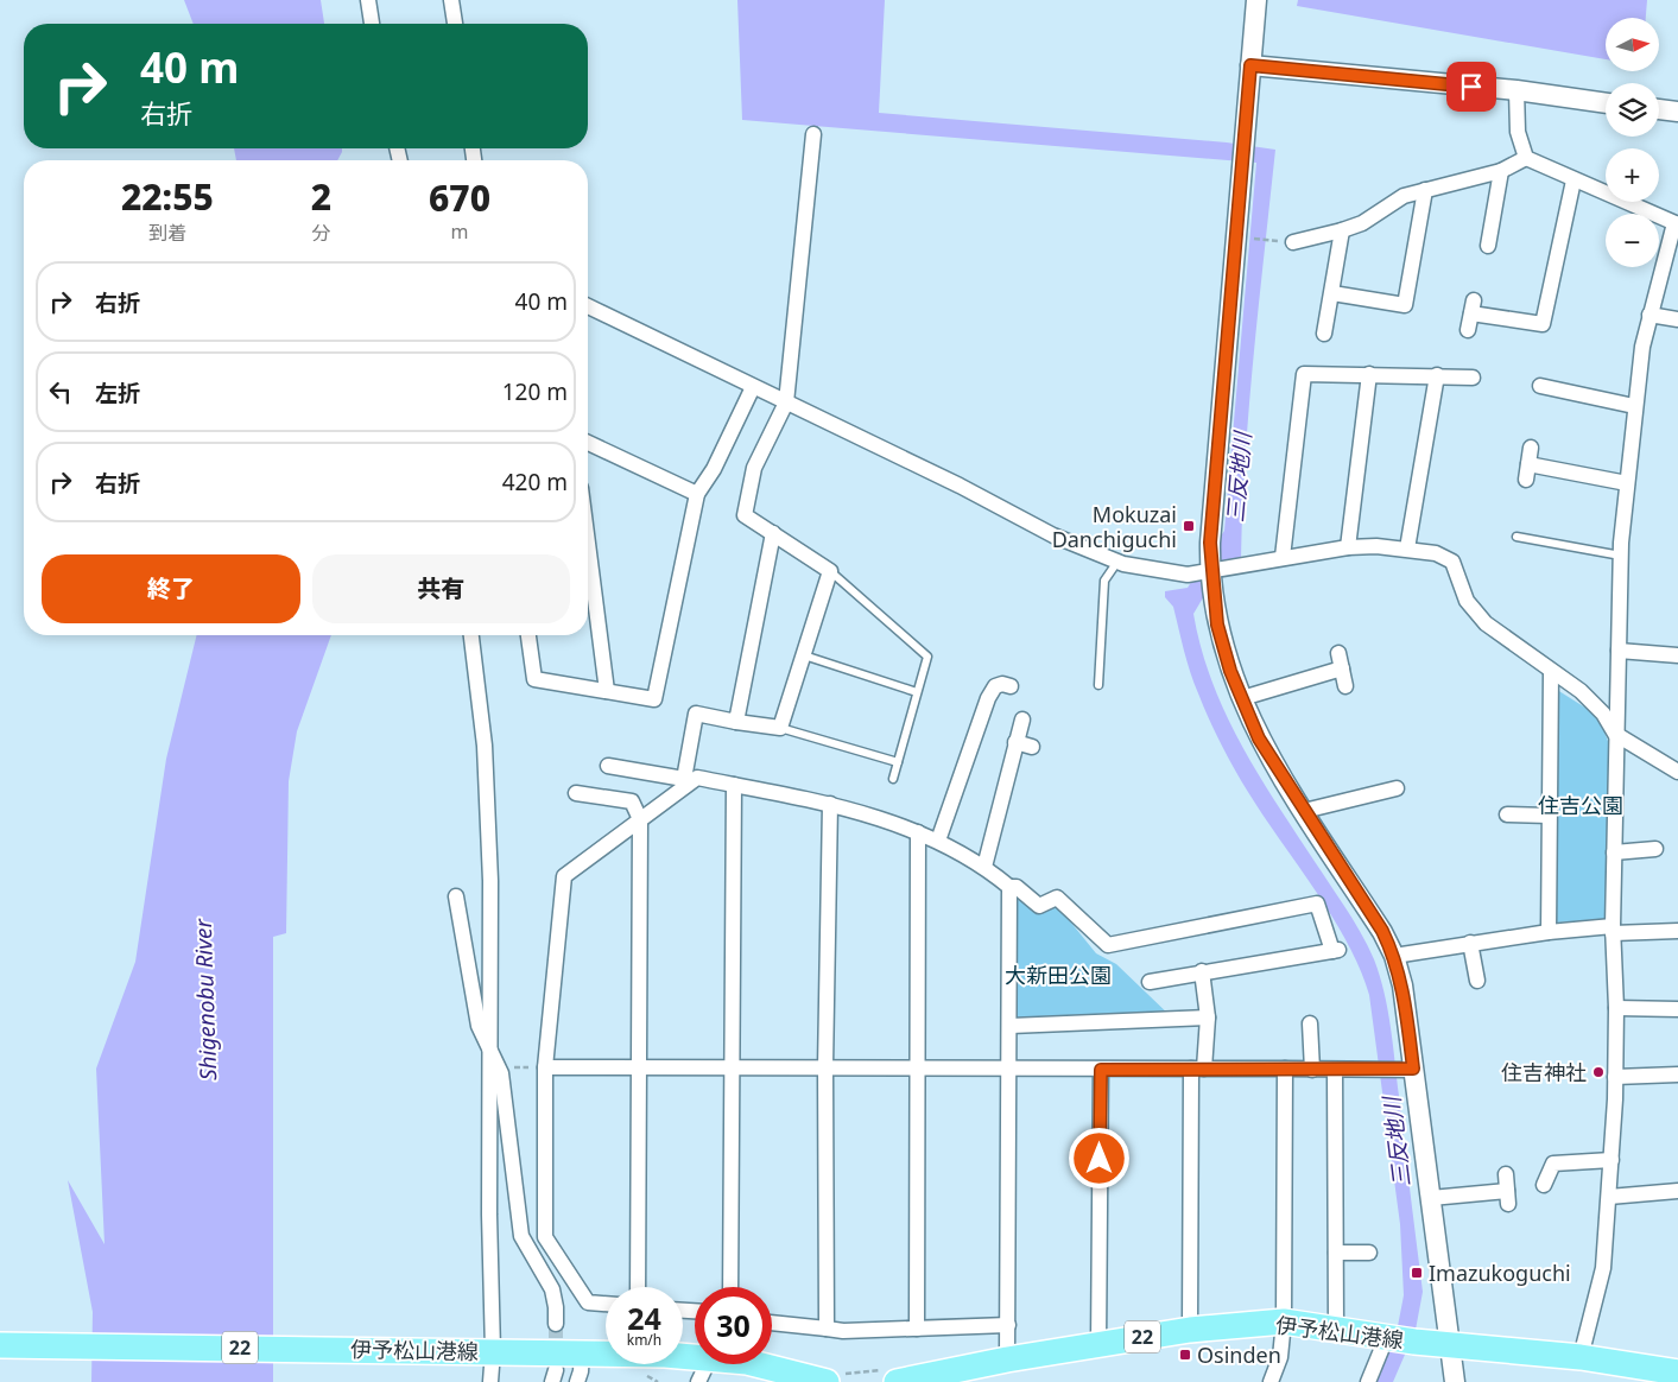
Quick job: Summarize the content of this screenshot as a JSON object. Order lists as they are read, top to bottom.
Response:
{
  "streets": {
    "main road": ["伊予松山港線", "22"]
  },
  "water": ["三反地川", "Shigenobu River"],
  "parks": ["住吉公園", "大新田公園"],
  "places": {
    "transit": ["Mokuzai Danchiguchi", "Imazukoguchi", "Osinden"],
    "other": ["住吉神社"]
  },
  "north": "right",
  "page": {
    "map_buttons": ["+", "−"],
    "turn": ["40 m", "右折"],
    "eta": [
      "22:55",
      "到着",
      "2",
      "分",
      "670",
      "m"
    ],
    "list": [
      {
        "name": "右折",
        "value": "40 m"
      },
      {
        "name": "左折",
        "value": "120 m"
      },
      {
        "name": "右折",
        "value": "420 m"
      }
    ],
    "buttons": ["終了", "共有"],
    "speed": "24 km/h",
    "limit": "30"
  }
}
